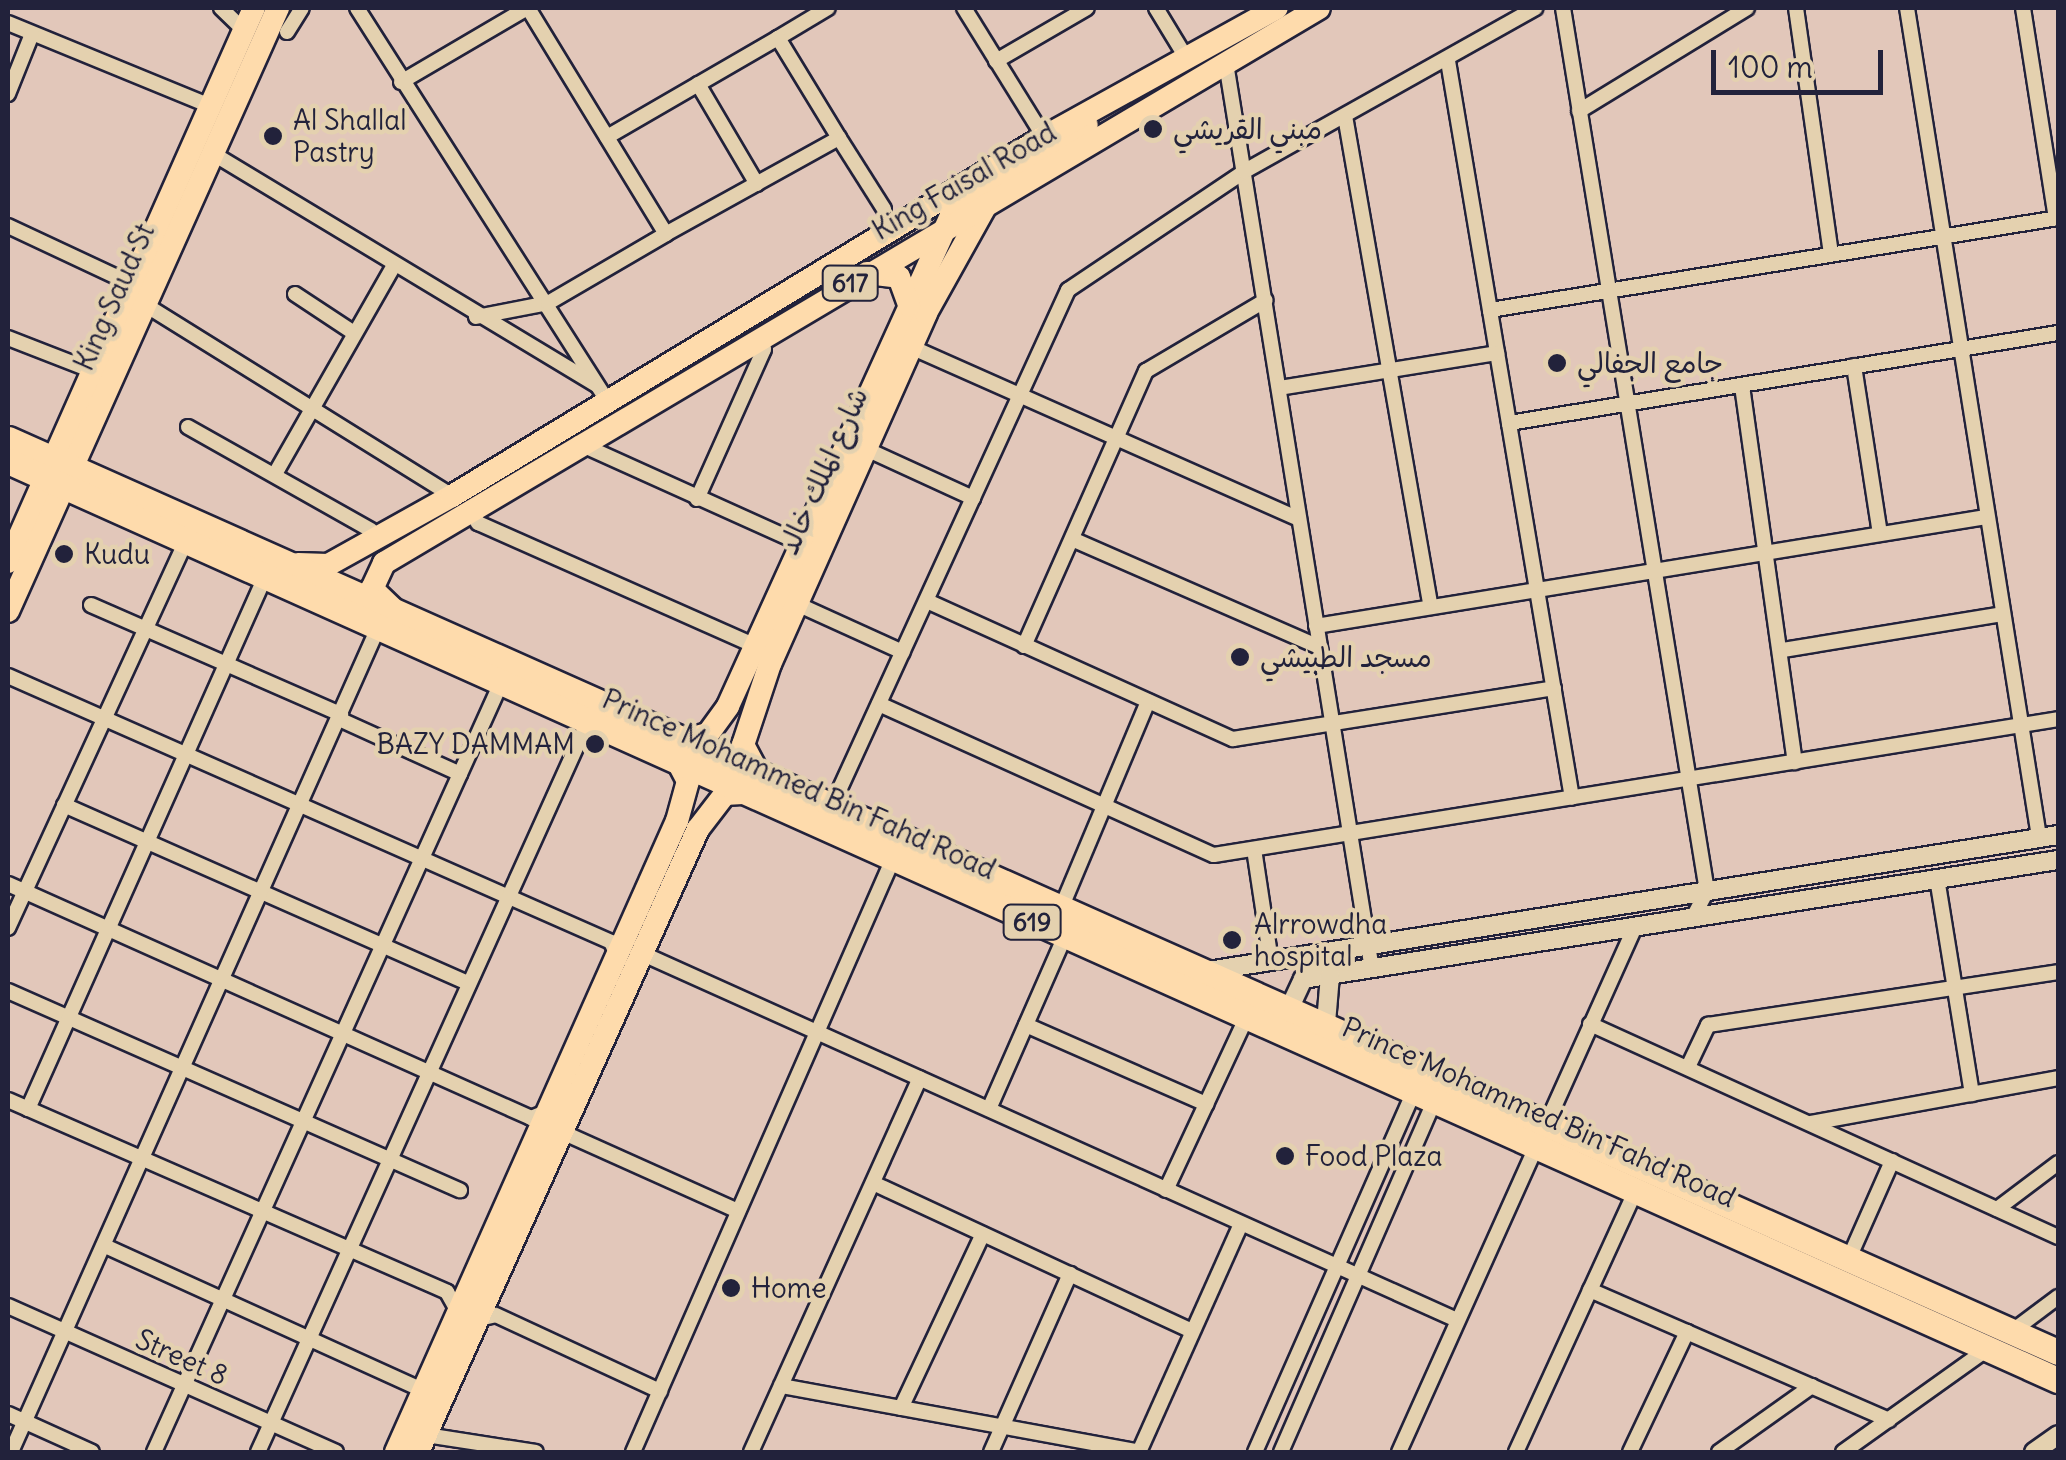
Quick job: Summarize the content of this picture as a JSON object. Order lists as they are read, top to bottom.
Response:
{
  "streets": {
    "highway": ["Prince Mohammed Bin Fahd Road", "619"],
    "main road": [
      "King Faisal Road",
      "617",
      "King Saud St",
      "شارع الملك خالد"
    ],
    "street": ["Street 8"]
  },
  "crossings": [
    ["King Faisal Road", "شارع الملك خالد"],
    ["King Faisal Road", "Prince Mohammed Bin Fahd Road"],
    ["King Saud St", "Prince Mohammed Bin Fahd Road"],
    ["شارع الملك خالد", "Prince Mohammed Bin Fahd Road"]
  ],
  "places": [
    "مبني القريشي",
    "Al Shallal Pastry",
    "جامع الجفالي",
    "Kudu",
    "مسجد الطبيشي",
    "BAZY DAMMAM",
    "Alrrowdha hospital",
    "Food Plaza",
    "Home"
  ],
  "scale_bar": "100 m"
}
